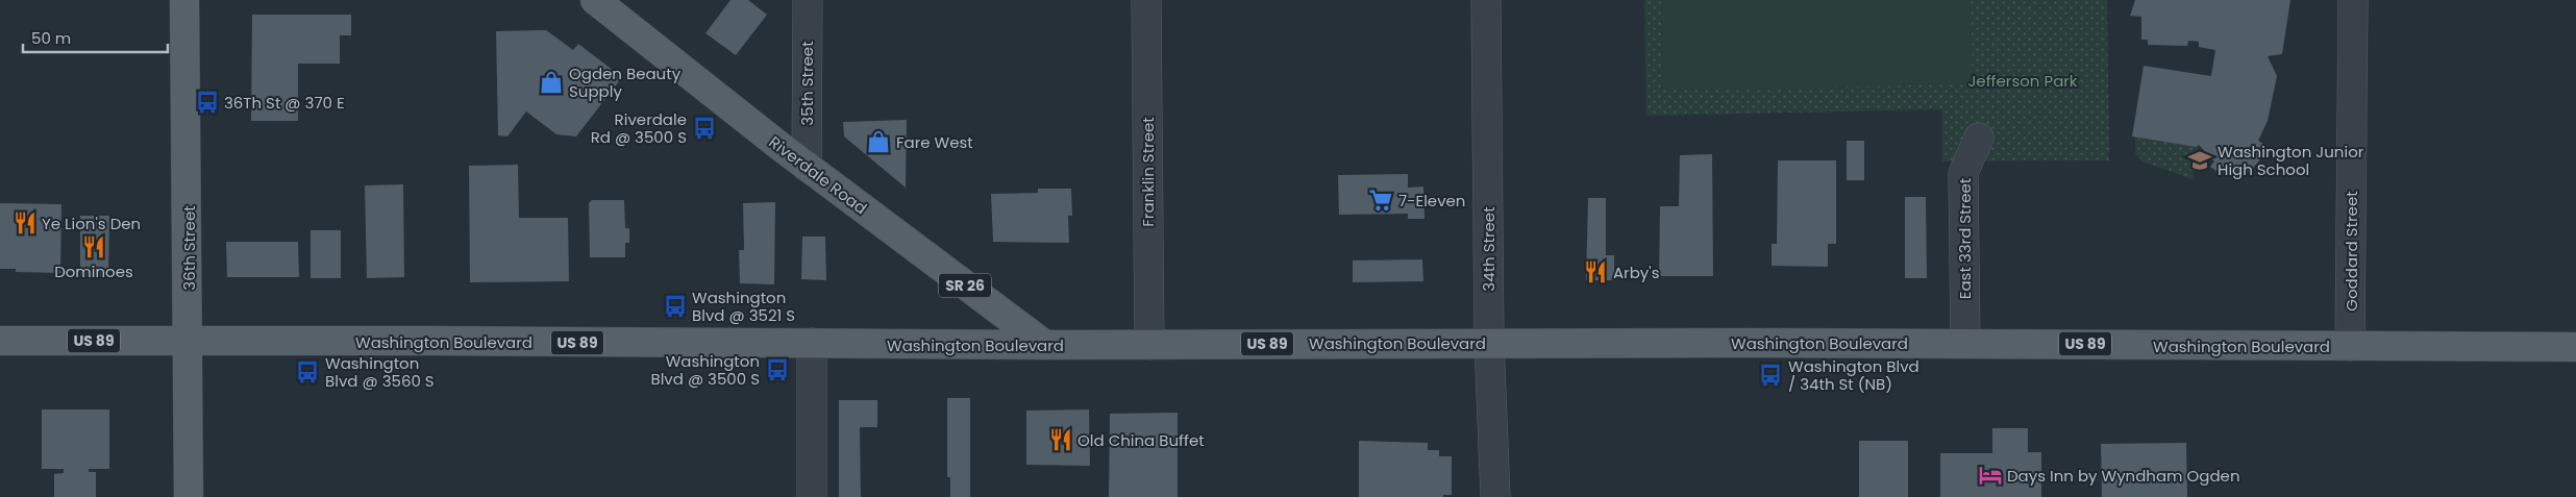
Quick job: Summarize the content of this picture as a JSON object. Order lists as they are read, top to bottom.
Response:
{
  "streets": {
    "main road": [
      "Riverdale Road",
      "36th Street",
      "SR 26",
      "US 89",
      "Washington Boulevard"
    ],
    "street": [
      "35th Street",
      "Franklin Street",
      "East 33rd Street",
      "34th Street",
      "Goddard Street"
    ]
  },
  "crossings": [
    ["35th Street", "Riverdale Road"],
    ["Franklin Street", "Washington Boulevard"],
    ["Riverdale Road", "Washington Boulevard"],
    ["East 33rd Street", "Washington Boulevard"],
    ["36th Street", "Washington Boulevard"],
    ["34th Street", "Washington Boulevard"],
    ["Goddard Street", "Washington Boulevard"]
  ],
  "parks": ["Jefferson Park"],
  "places": {
    "shop": ["Ogden Beauty Supply", "Fare West"],
    "bus stop": [
      "36Th St @ 370 E",
      "Riverdale Rd @ 3500 S",
      "Washington Blvd @ 3521 S",
      "Washington Blvd @ 3500 S",
      "Washington Blvd @ 3560 S",
      "Washington Blvd / 34th St (NB)"
    ],
    "school or university": ["Washington Junior High School"],
    "supermarket": ["7-Eleven"],
    "restaurant": [
      "Ye Lion's Den",
      "Dominoes",
      "Arby's",
      "Old China Buffet"
    ],
    "hotel": ["Days Inn by Wyndham Ogden"]
  },
  "scale_bar": "50 m"
}
